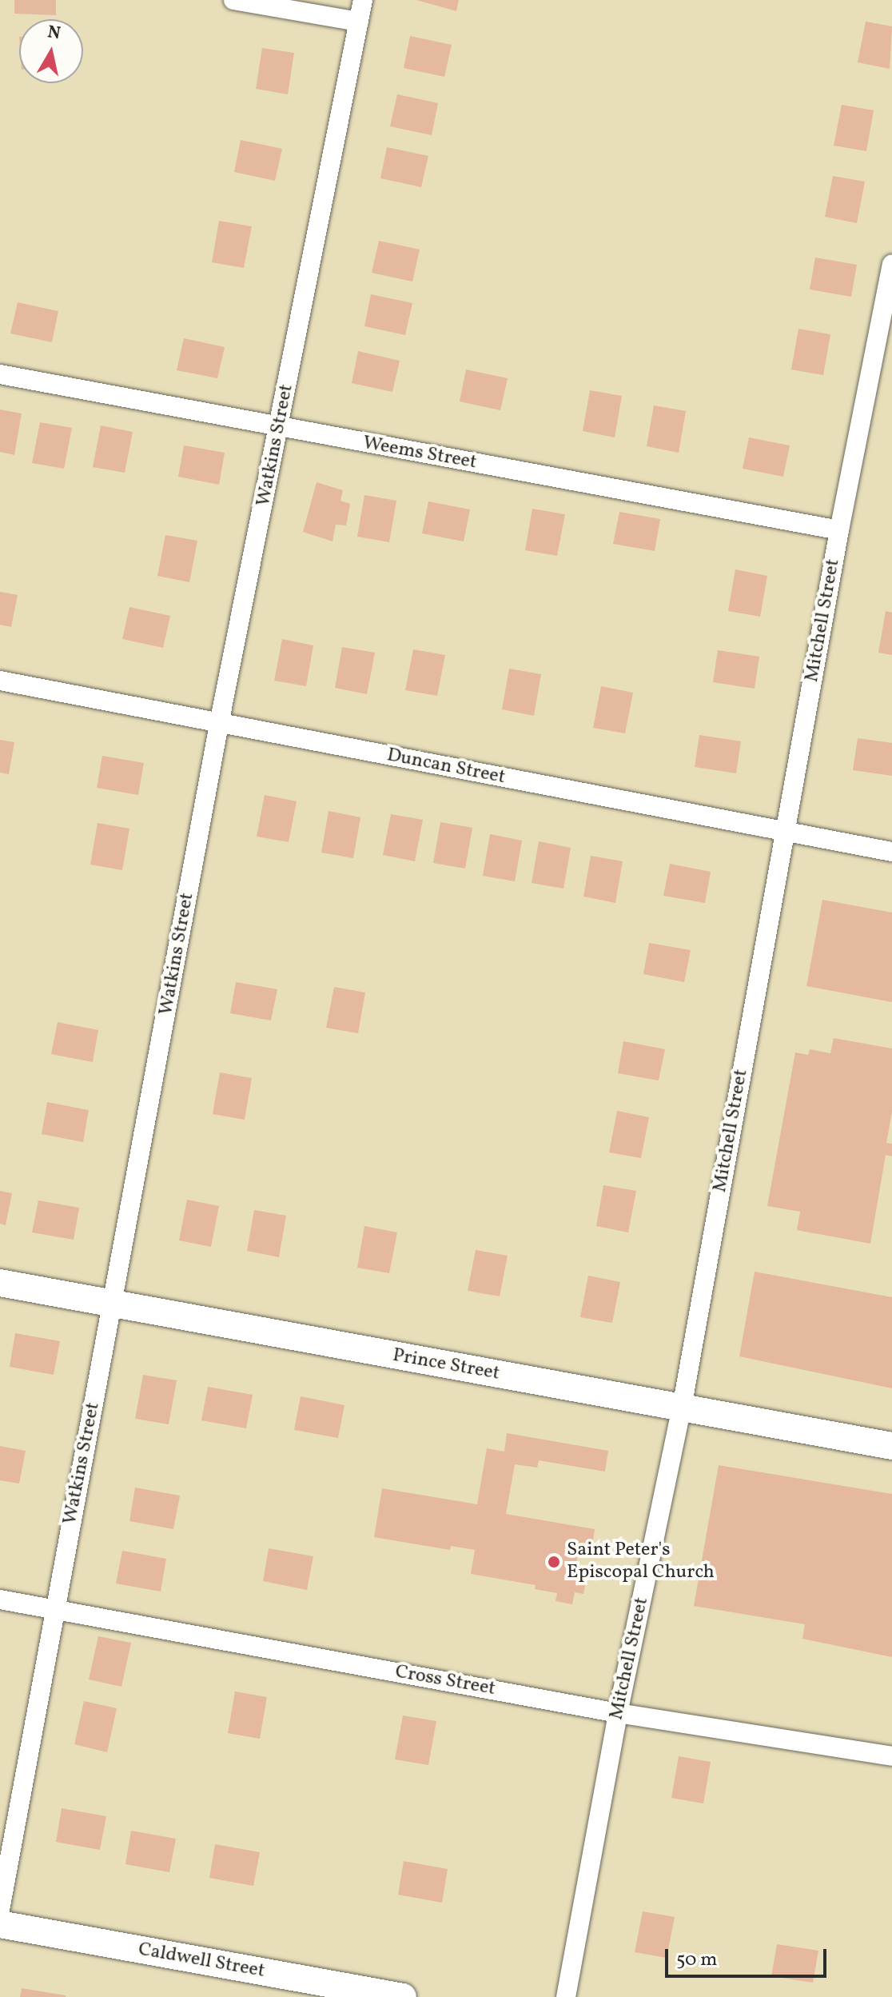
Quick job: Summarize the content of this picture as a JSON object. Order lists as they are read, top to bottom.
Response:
{
  "streets": {
    "street": [
      "Watkins Street",
      "Weems Street",
      "Mitchell Street",
      "Duncan Street",
      "Prince Street",
      "Cross Street",
      "Caldwell Street"
    ]
  },
  "crossings": [
    ["Watkins Street", "Weems Street"],
    ["Watkins Street", "Duncan Street"],
    ["Watkins Street", "Prince Street"],
    ["Watkins Street", "Cross Street"],
    ["Weems Street", "Mitchell Street"],
    ["Mitchell Street", "Duncan Street"],
    ["Mitchell Street", "Prince Street"],
    ["Mitchell Street", "Cross Street"]
  ],
  "places": ["Saint Peter's Episcopal Church"],
  "scale_bar": "50 m",
  "north": "top"
}
